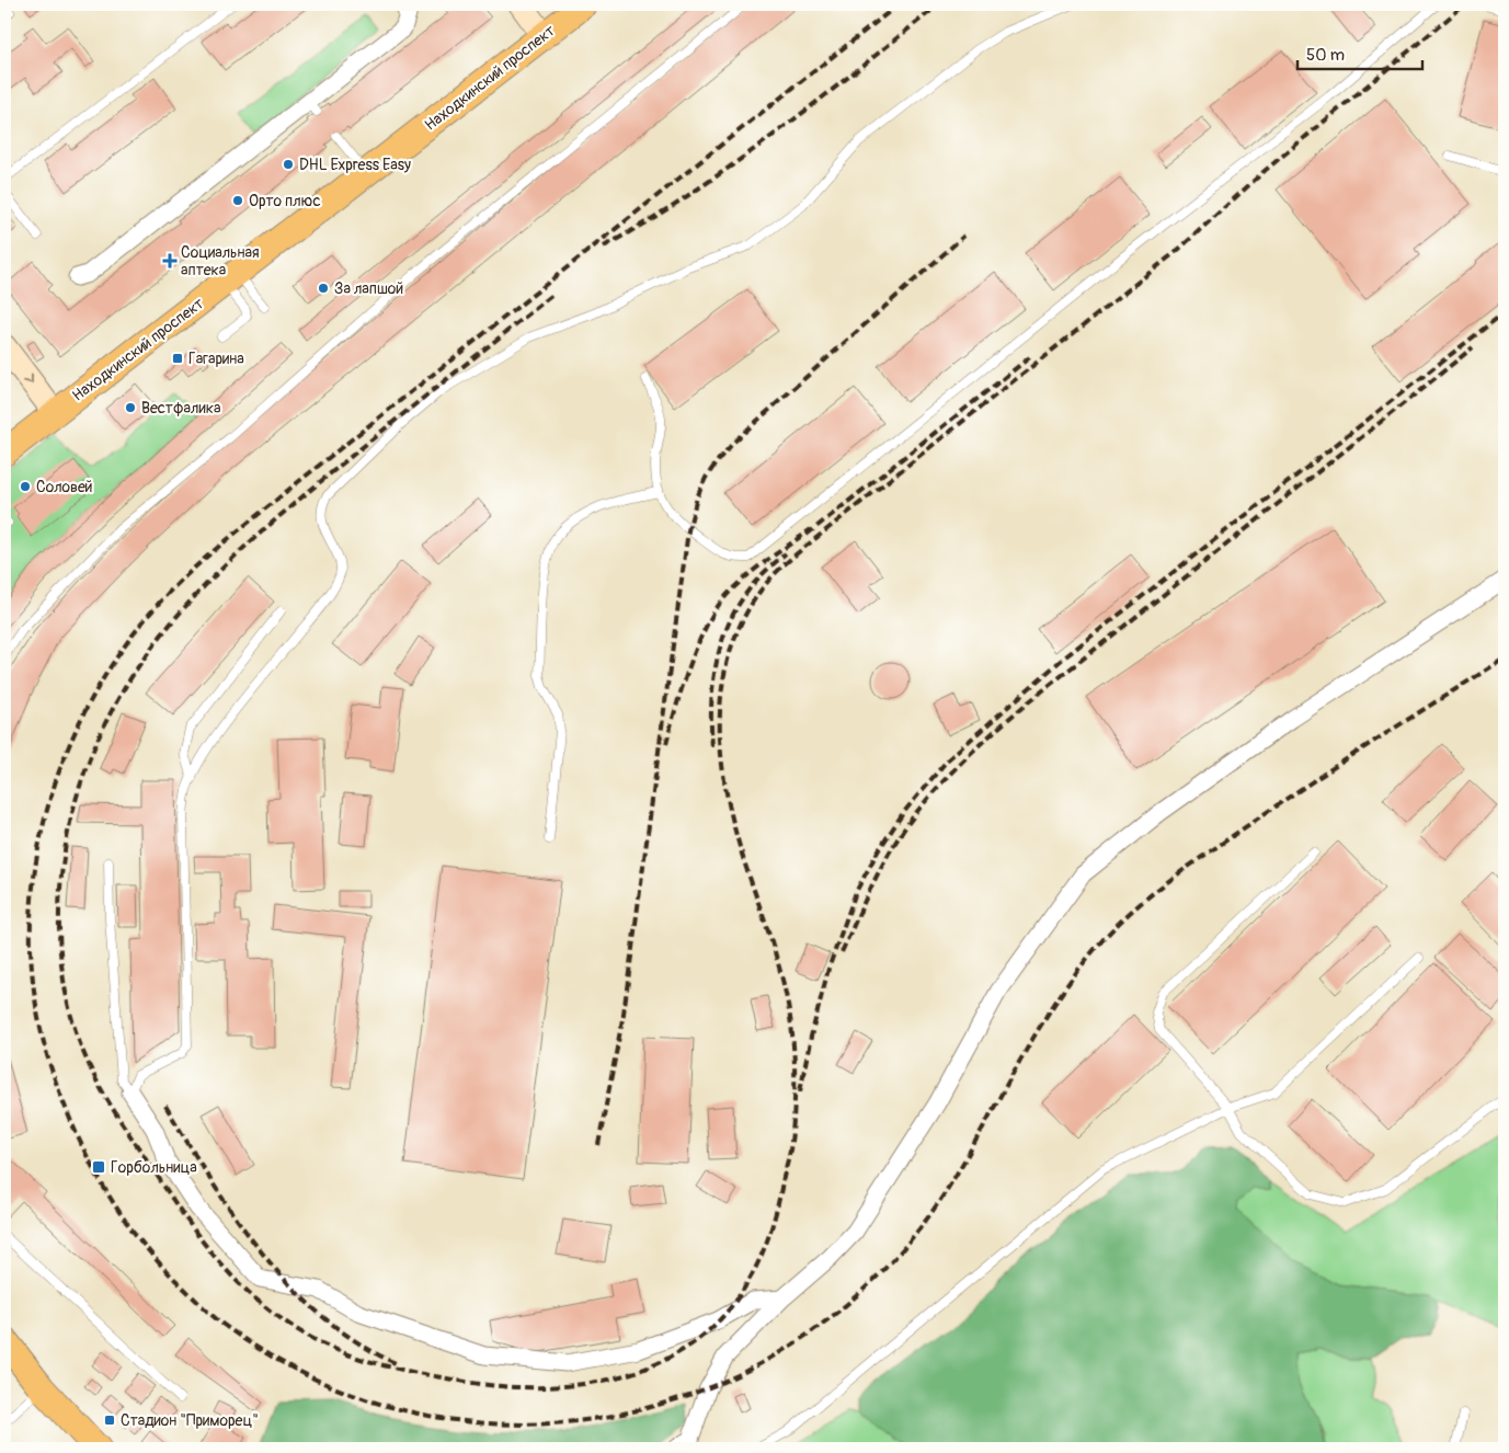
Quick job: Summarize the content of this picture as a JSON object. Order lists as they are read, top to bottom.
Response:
{
  "streets": {
    "main road": ["Находкинский проспект"]
  },
  "places": {
    "other": [
      "DHL Express Easy",
      "Орто плюс",
      "За лапшой",
      "Вестфалика",
      "Соловей"
    ],
    "health": ["Социальная аптека"],
    "transit": ["Гагарина", "Горбольница", "Стадион \"Приморец\""]
  },
  "scale_bar": "50 m"
}
